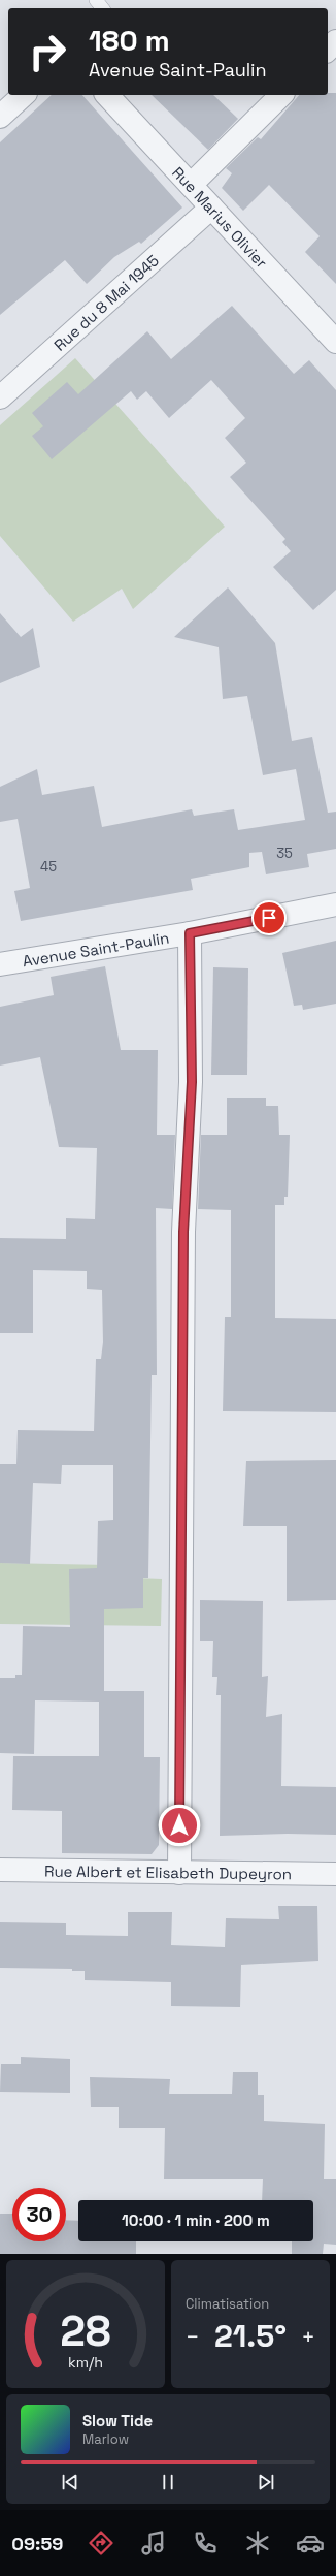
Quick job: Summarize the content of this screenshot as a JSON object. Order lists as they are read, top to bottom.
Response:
{
  "streets": {
    "street": [
      "Rue Marius Olivier",
      "Rue du 8 Mai 1945",
      "Avenue Saint-Paulin",
      "Rue Albert et Elisabeth Dupeyron"
    ]
  },
  "crossings": [
    ["Rue Marius Olivier", "Rue du 8 Mai 1945"]
  ],
  "house_numbers": ["35", "45"],
  "page": {
    "turn": ["180 m", "Avenue Saint-Paulin"],
    "limit": "30",
    "trip": "10:00 · 1 min · 200 m",
    "tile": "Climatisation",
    "heat": ["−", "21.5°", "+"],
    "song": ["Slow Tide", "Marlow"],
    "tabs": "09:59",
    "gauge": ["28", "km/h"]
  }
}
